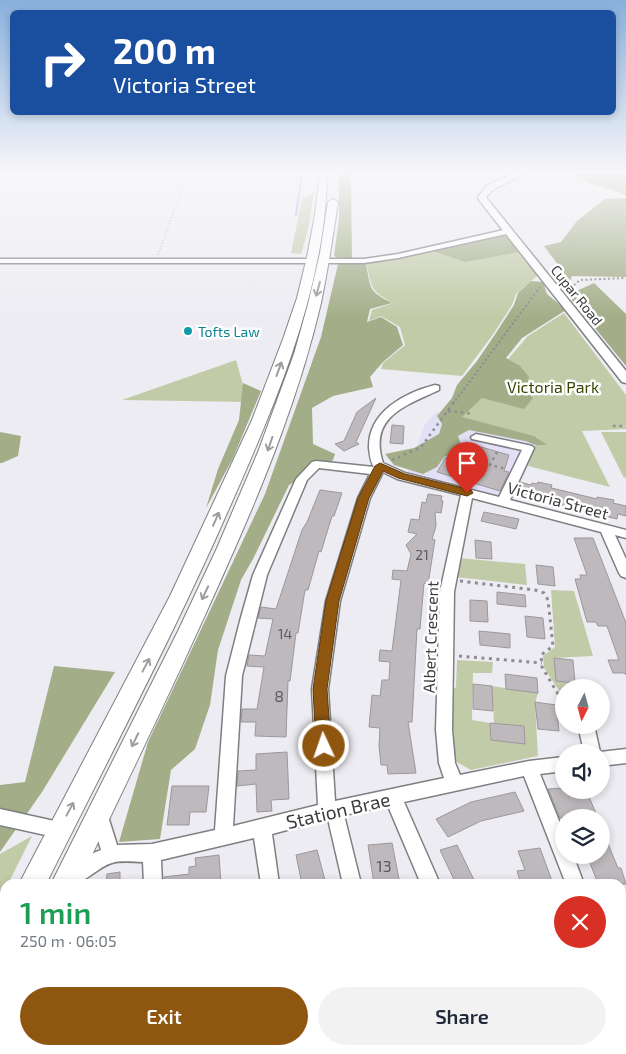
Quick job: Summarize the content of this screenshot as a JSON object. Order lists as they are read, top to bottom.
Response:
{
  "streets": {
    "main road": ["Cupar Road"],
    "street": ["Victoria Street", "Albert Crescent", "Station Brae"]
  },
  "crossings": [
    ["Victoria Street", "Albert Crescent"],
    ["Victoria Street", "Station Brae"],
    ["Albert Crescent", "Station Brae"]
  ],
  "parks": ["Victoria Park"],
  "places": ["Tofts Law"],
  "house_numbers": [
    "21",
    "14",
    "8",
    "13"
  ],
  "north": "bottom",
  "page": {
    "turn": ["200 m", "Victoria Street"],
    "heading": ["1 min", "250 m · 06:05"],
    "buttons": ["Exit", "Share"]
  }
}
